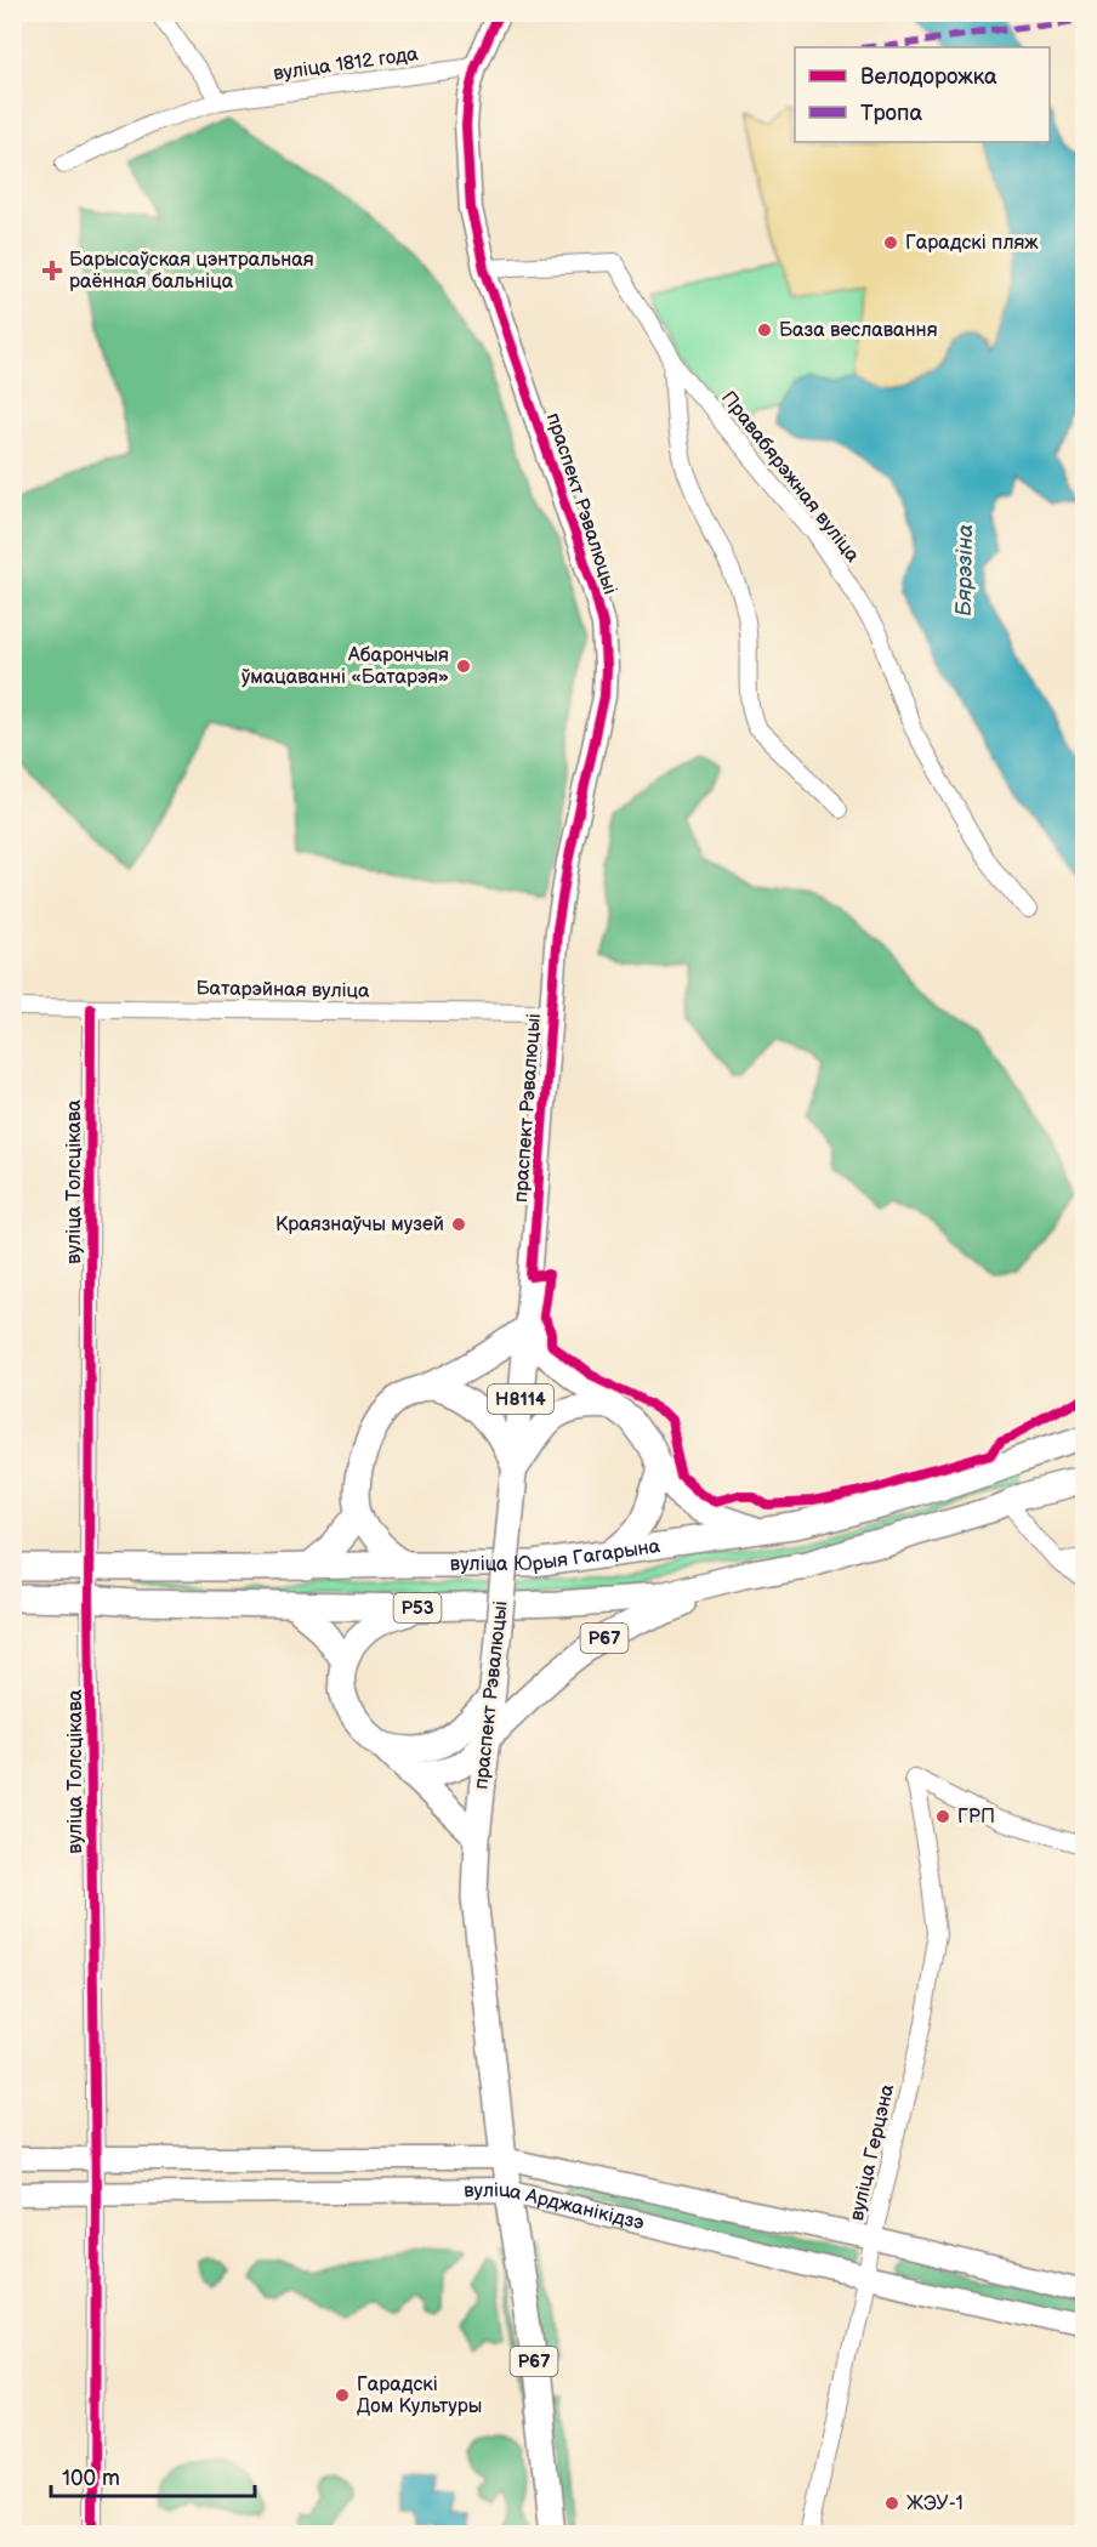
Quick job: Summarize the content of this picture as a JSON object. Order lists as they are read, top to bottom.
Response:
{
  "streets": {
    "main road": [
      "праспект Рэвалюцыі",
      "Н8114",
      "вуліца Юрыя Гагарына",
      "Р53",
      "Р67",
      "вуліца Арджанікідзэ"
    ],
    "street": [
      "вуліца 1812 года",
      "Правабярэжная вуліца",
      "Батарэйная вуліца",
      "вуліца Толсцікава",
      "вуліца Герцэна"
    ]
  },
  "crossings": [
    ["вуліца 1812 года", "праспект Рэвалюцыі"],
    ["Правабярэжная вуліца", "праспект Рэвалюцыі"],
    ["праспект Рэвалюцыі", "Батарэйная вуліца"],
    ["праспект Рэвалюцыі", "Р67"],
    ["праспект Рэвалюцыі", "вуліца Арджанікідзэ"],
    ["Батарэйная вуліца", "вуліца Толсцікава"],
    ["вуліца Толсцікава", "вуліца Юрыя Гагарына"],
    ["вуліца Толсцікава", "Р53"],
    ["вуліца Толсцікава", "вуліца Арджанікідзэ"],
    ["Р53", "Р67"],
    ["вуліца Герцэна", "вуліца Арджанікідзэ"]
  ],
  "water": ["Бярэзіна"],
  "places": {
    "other": [
      "Гарадскі пляж",
      "База веславання",
      "Абарончыя ўмацаванні «Батарэя»",
      "Краязнаўчы музей",
      "ГРП",
      "Гарадскі Дом Культуры",
      "ЖЭУ-1"
    ],
    "health": ["Барысаўская цэнтральная раённая бальніца"]
  },
  "legend": ["Велодорожка", "Тропа"],
  "scale_bar": "100 m"
}
